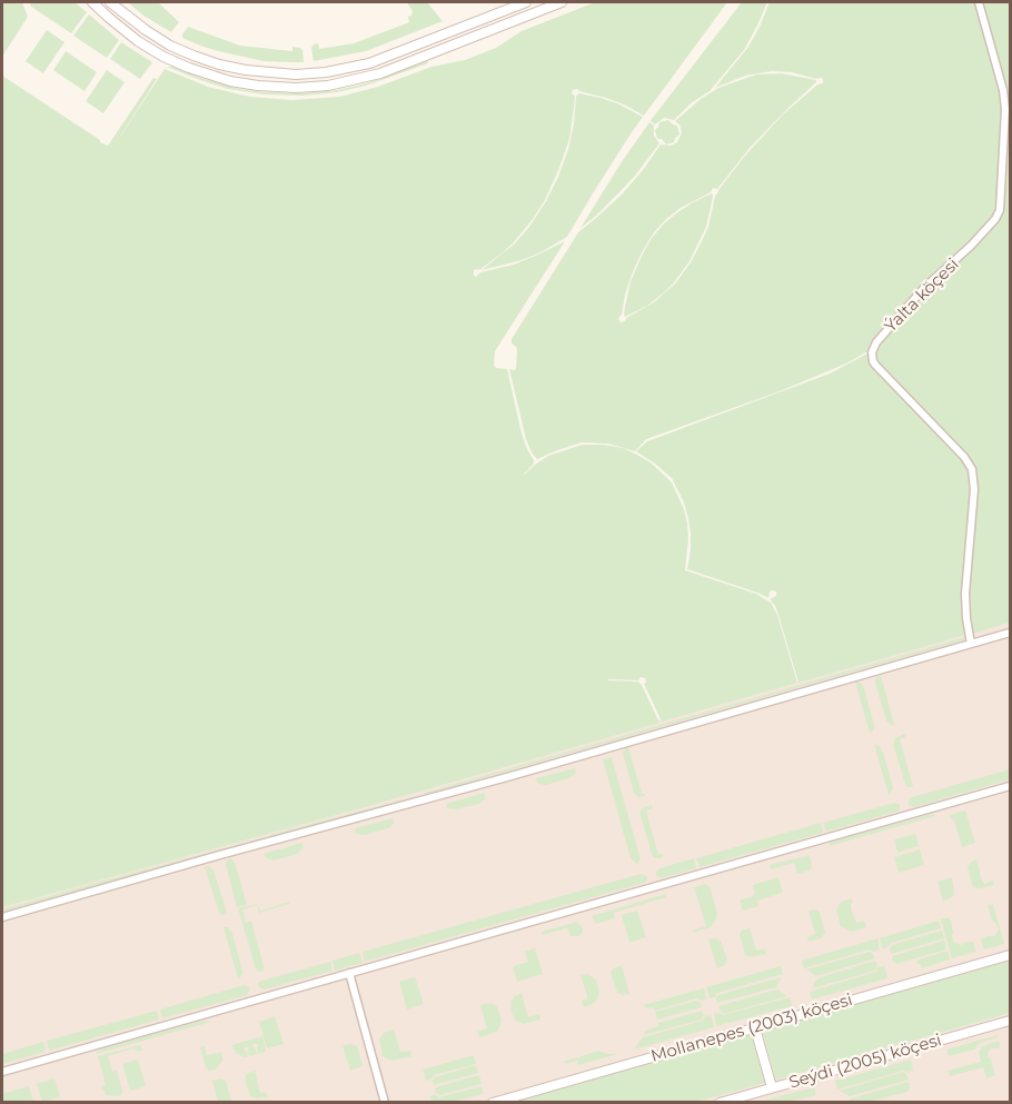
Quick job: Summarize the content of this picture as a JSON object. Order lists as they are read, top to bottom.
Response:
{
  "streets": {
    "street": ["Ýalta köçesi", "Mollanepes (2003) köçesi", "Seýdi (2005) köçesi"]
  }
}
